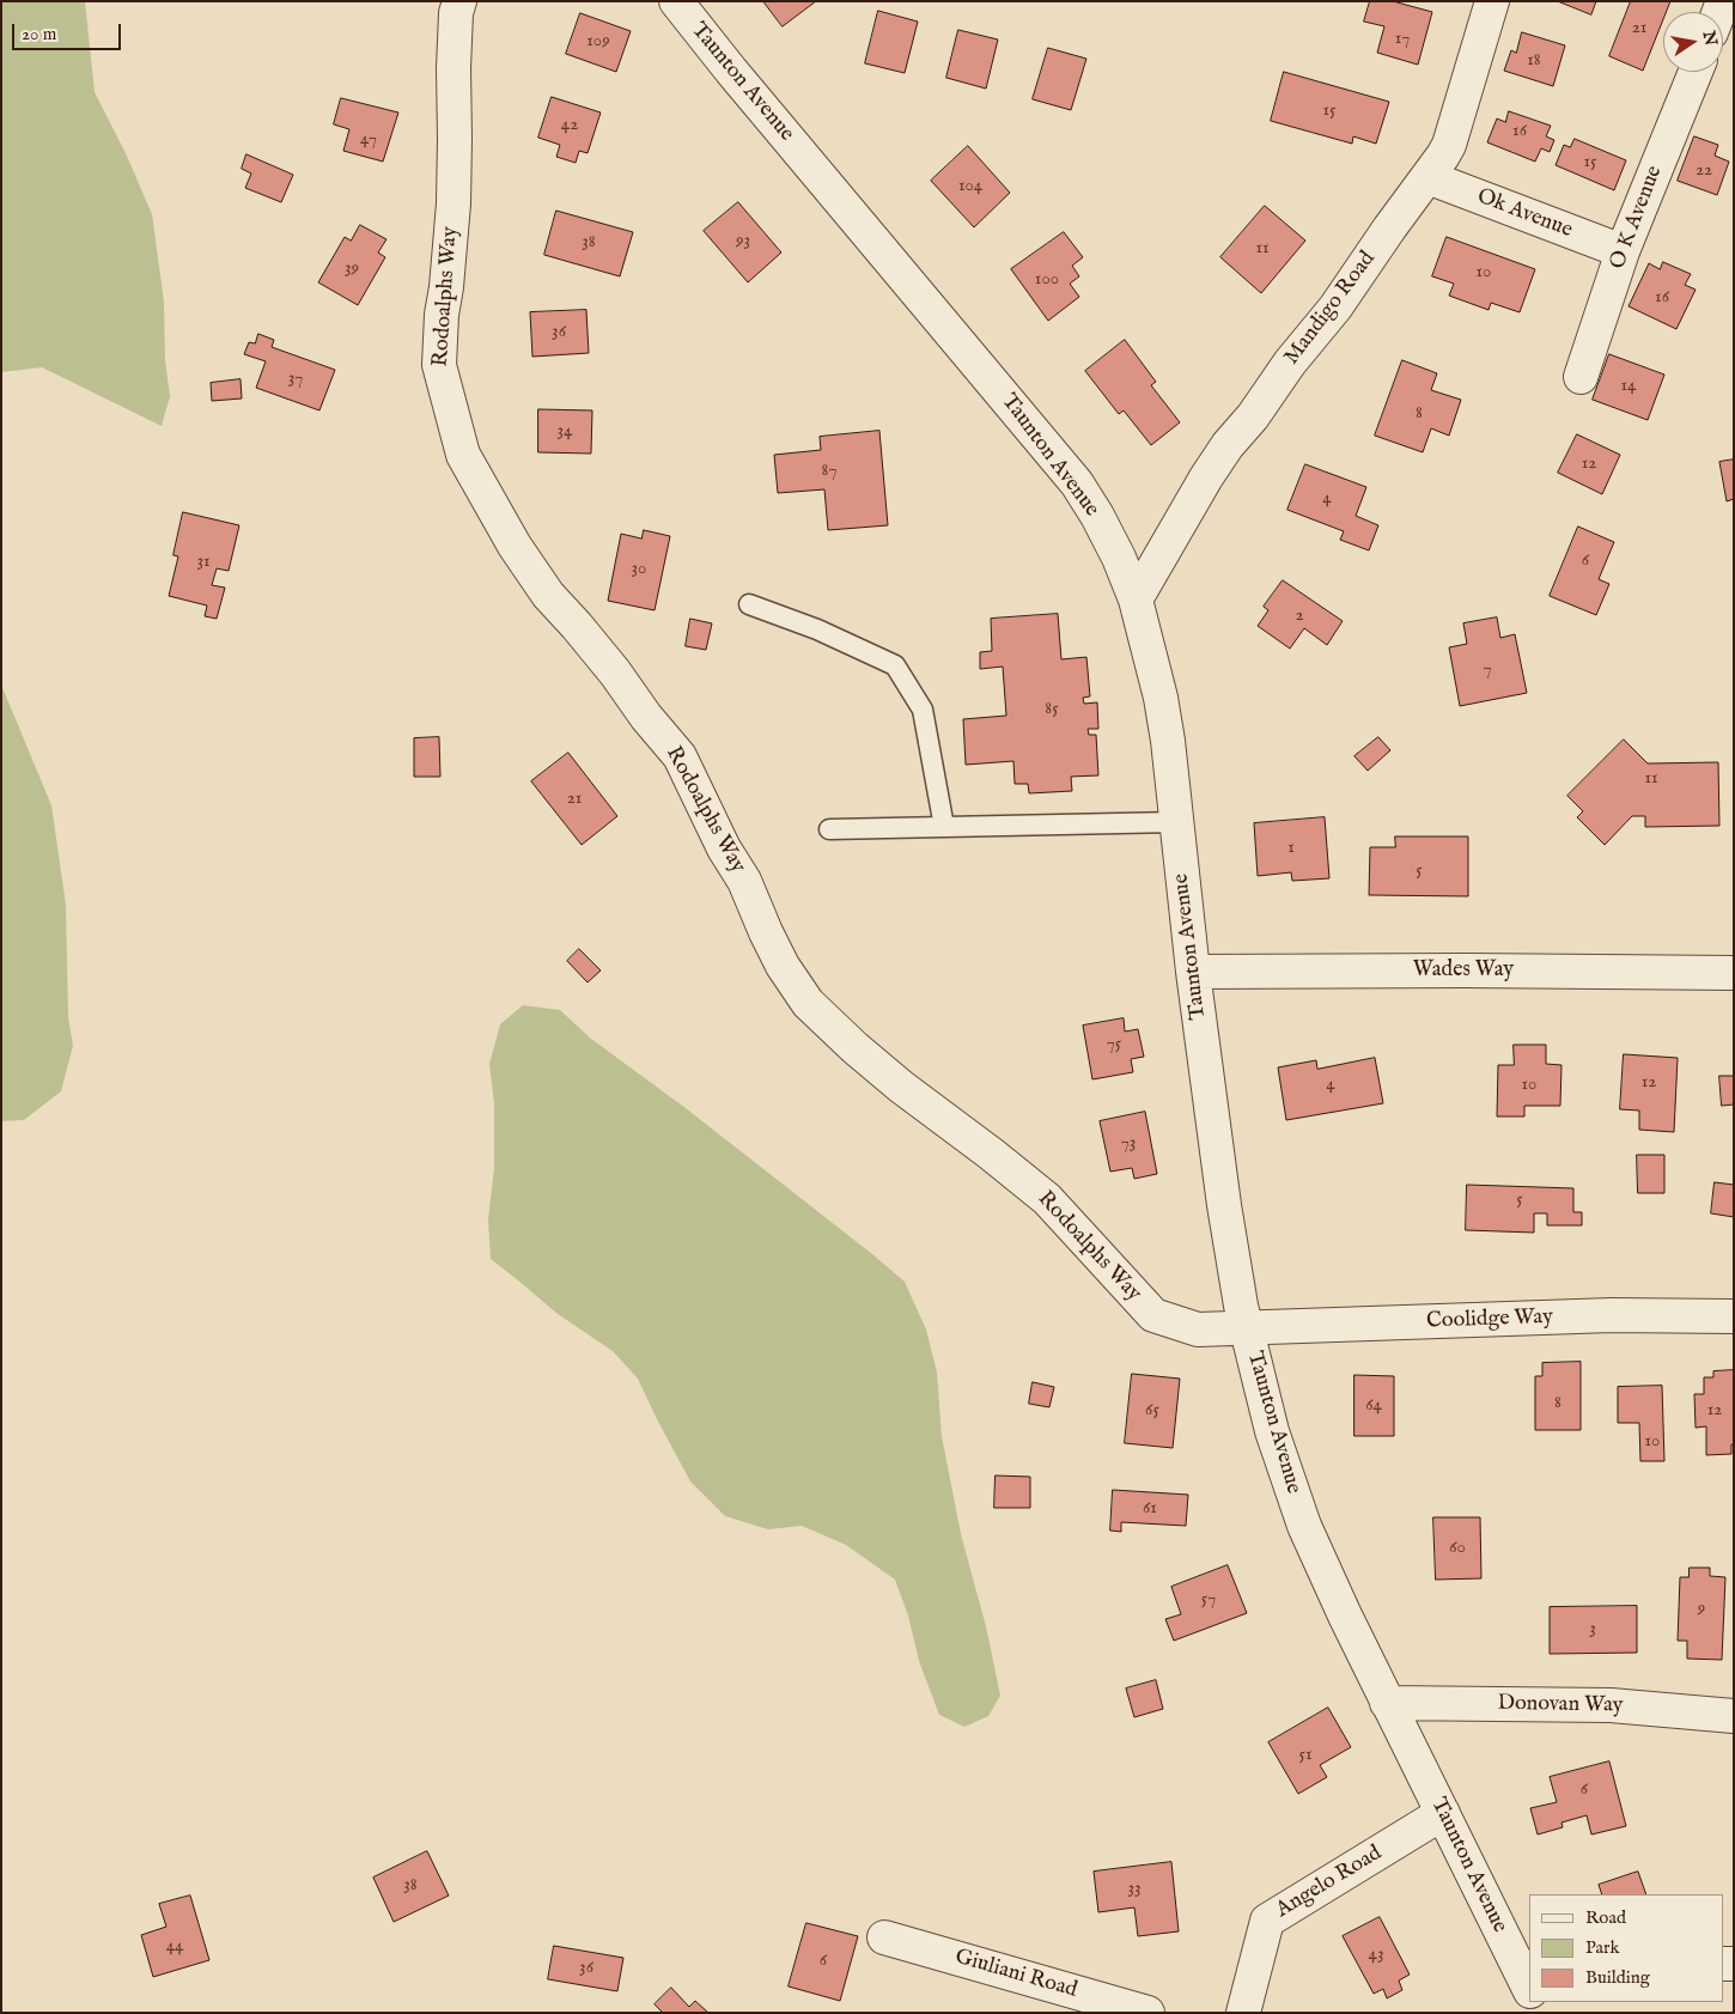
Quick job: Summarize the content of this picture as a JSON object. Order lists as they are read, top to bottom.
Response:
{
  "streets": {
    "street": [
      "Taunton Avenue",
      "Ok Avenue",
      "O K Avenue",
      "Rodoalphs Way",
      "Mandigo Road",
      "Wades Way",
      "Coolidge Way",
      "Donovan Way",
      "Angelo Road",
      "Giuliani Road"
    ]
  },
  "crossings": [
    ["Taunton Avenue", "Rodoalphs Way"],
    ["Taunton Avenue", "Mandigo Road"],
    ["Taunton Avenue", "Wades Way"],
    ["Taunton Avenue", "Coolidge Way"],
    ["Taunton Avenue", "Donovan Way"],
    ["Taunton Avenue", "Angelo Road"],
    ["Ok Avenue", "O K Avenue"],
    ["Ok Avenue", "Mandigo Road"],
    ["Rodoalphs Way", "Coolidge Way"]
  ],
  "house_numbers": [
    "21",
    "17",
    "109",
    "18",
    "15",
    "42",
    "16",
    "47",
    "15",
    "22",
    "104",
    "93",
    "38",
    "11",
    "39",
    "10",
    "100",
    "16",
    "36",
    "37",
    "14",
    "8",
    "34",
    "12",
    "87",
    "4",
    "6",
    "31",
    "30",
    "2",
    "7",
    "85",
    "11",
    "21",
    "1",
    "5",
    "75",
    "12",
    "4",
    "10",
    "73",
    "5",
    "8",
    "64",
    "65",
    "12",
    "10",
    "61",
    "60",
    "57",
    "9",
    "3",
    "51",
    "6",
    "38",
    "33",
    "44",
    "43",
    "6",
    "36"
  ],
  "legend": ["Road", "Park", "Building"],
  "scale_bar": "20 m",
  "north": "right"
}
